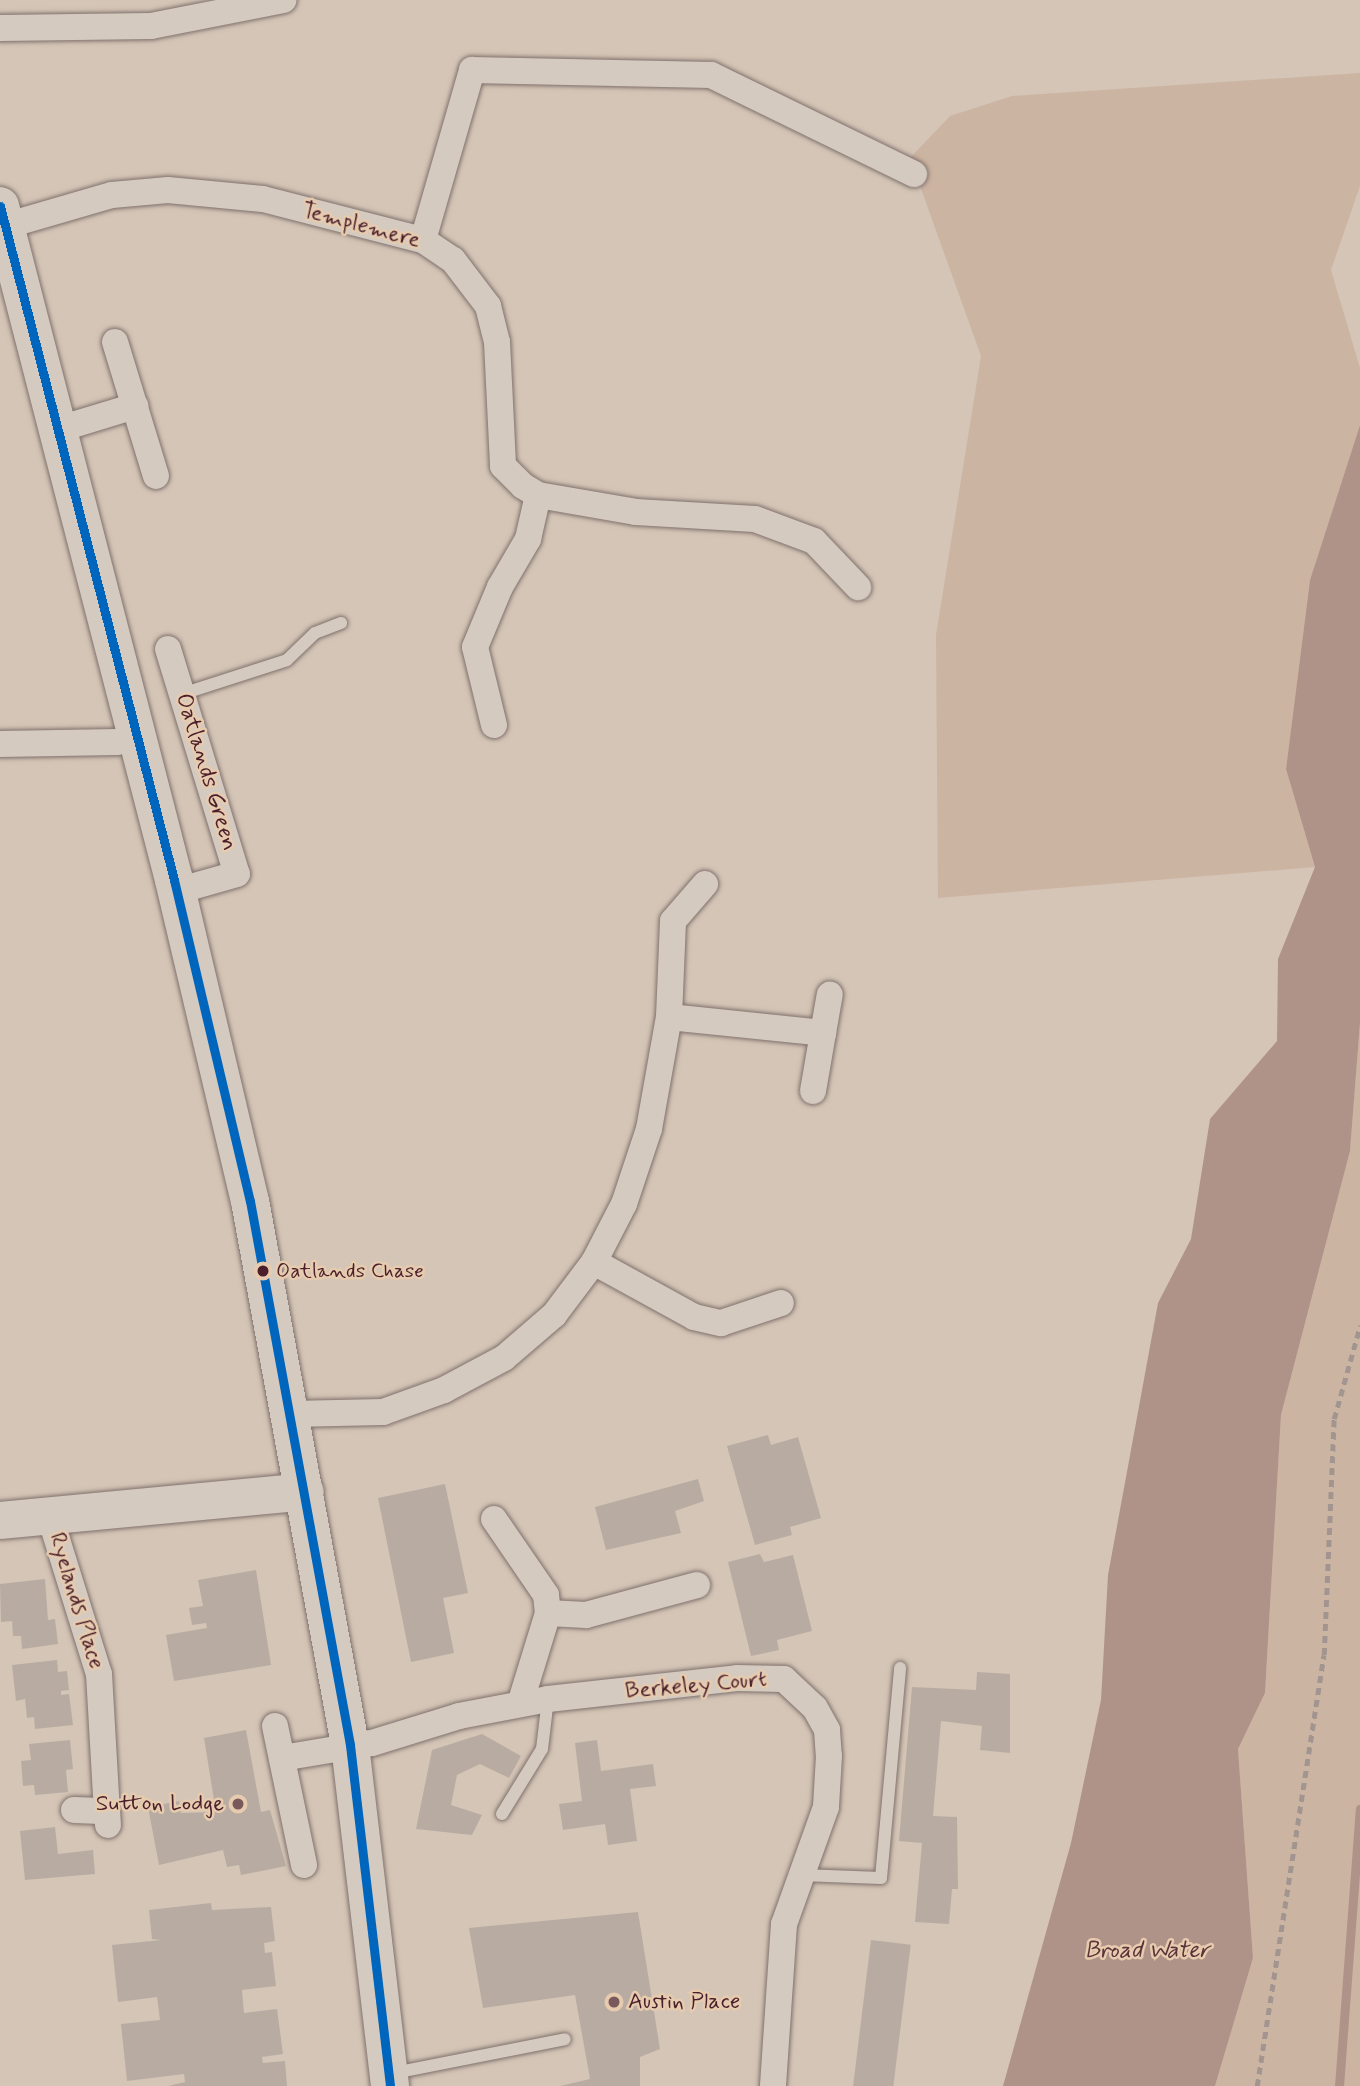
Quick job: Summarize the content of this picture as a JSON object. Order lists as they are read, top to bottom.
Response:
{
  "streets": {
    "street": [
      "Templemere",
      "Oatlands Green",
      "Ryelands Place",
      "Berkeley Court"
    ]
  },
  "water": ["Broad Water"],
  "places": ["Oatlands Chase", "Sutton Lodge", "Austin Place"]
}
